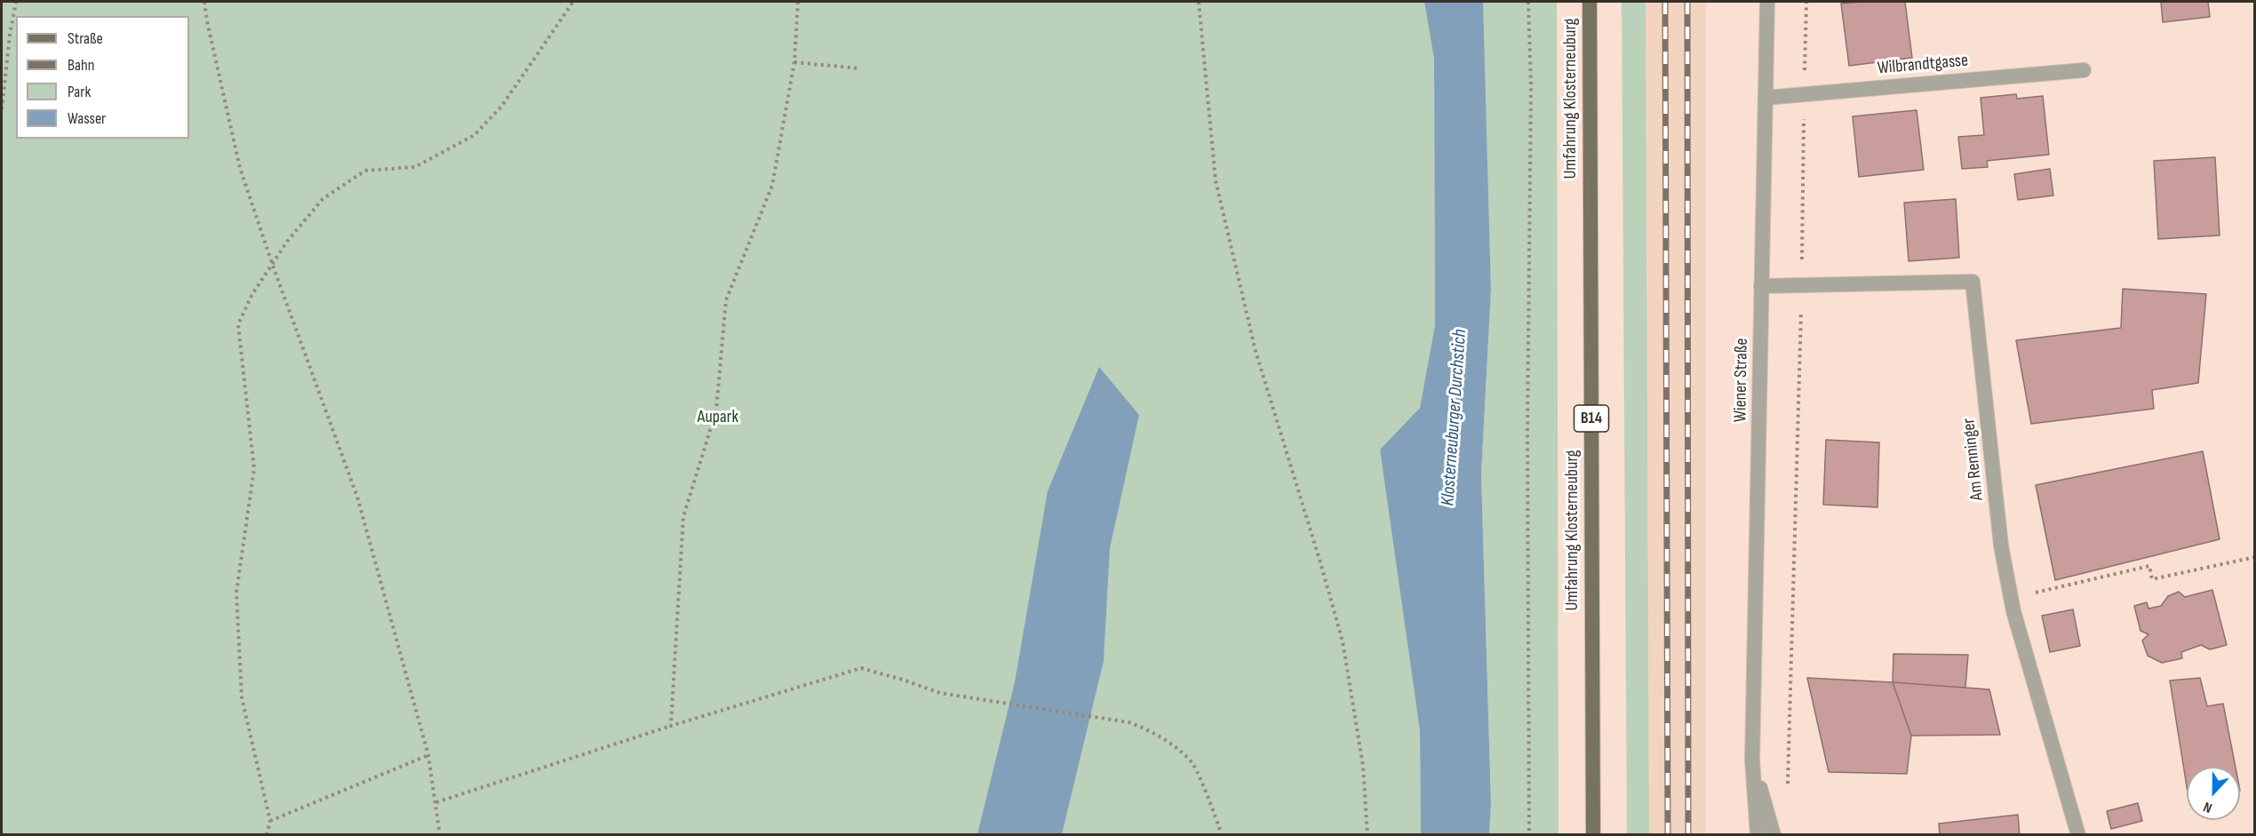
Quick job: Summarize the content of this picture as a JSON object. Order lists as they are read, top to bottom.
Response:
{
  "streets": {
    "main road": ["Umfahrung Klosterneuburg", "B14"],
    "street": ["Wilbrandtgasse", "Wiener Straße", "Am Renninger"]
  },
  "crossings": [
    ["Wilbrandtgasse", "Wiener Straße"],
    ["Wiener Straße", "Am Renninger"]
  ],
  "water": ["Klosterneuburger Durchstich"],
  "parks": ["Aupark"],
  "legend": [
    "Straße",
    "Bahn",
    "Park",
    "Wasser"
  ],
  "north": "bottom"
}
